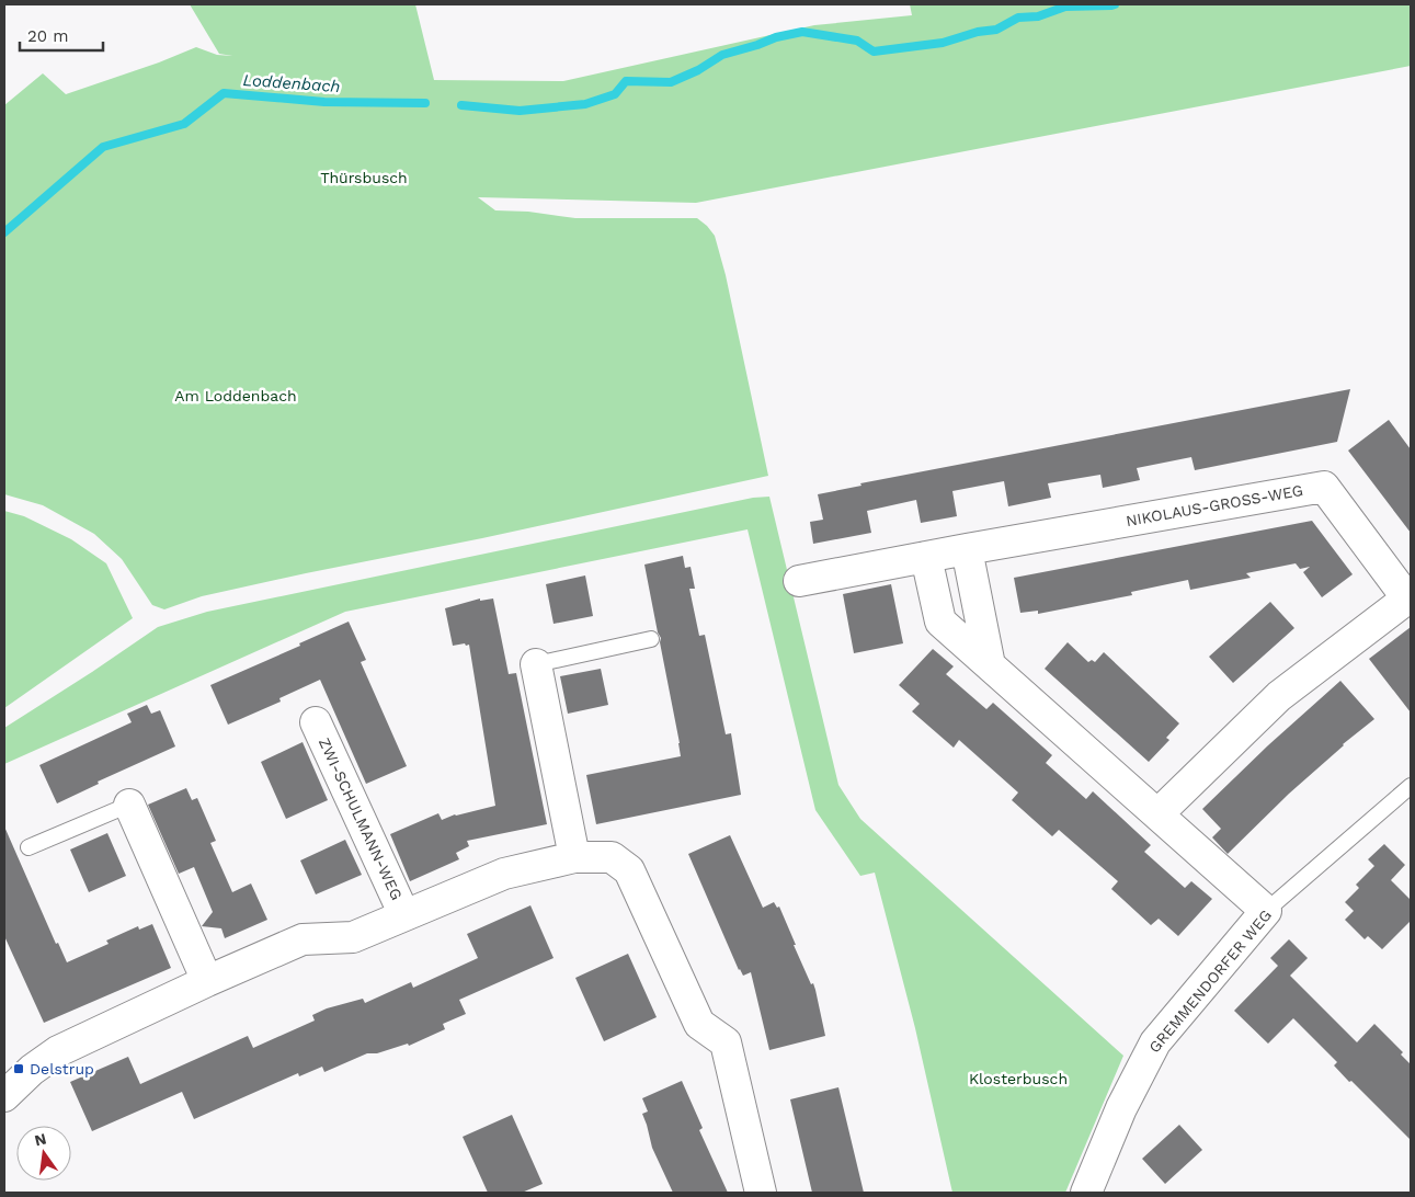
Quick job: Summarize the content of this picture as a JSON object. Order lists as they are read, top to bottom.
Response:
{
  "streets": {
    "street": ["NIKOLAUS-GROSS-WEG", "ZWI-SCHULMANN-WEG", "GREMMENDORFER WEG"]
  },
  "water": ["Loddenbach"],
  "parks": ["Thürsbusch", "Am Loddenbach", "Klosterbusch"],
  "places": {
    "transit": ["Delstrup"]
  },
  "scale_bar": "20 m",
  "north": "top"
}
